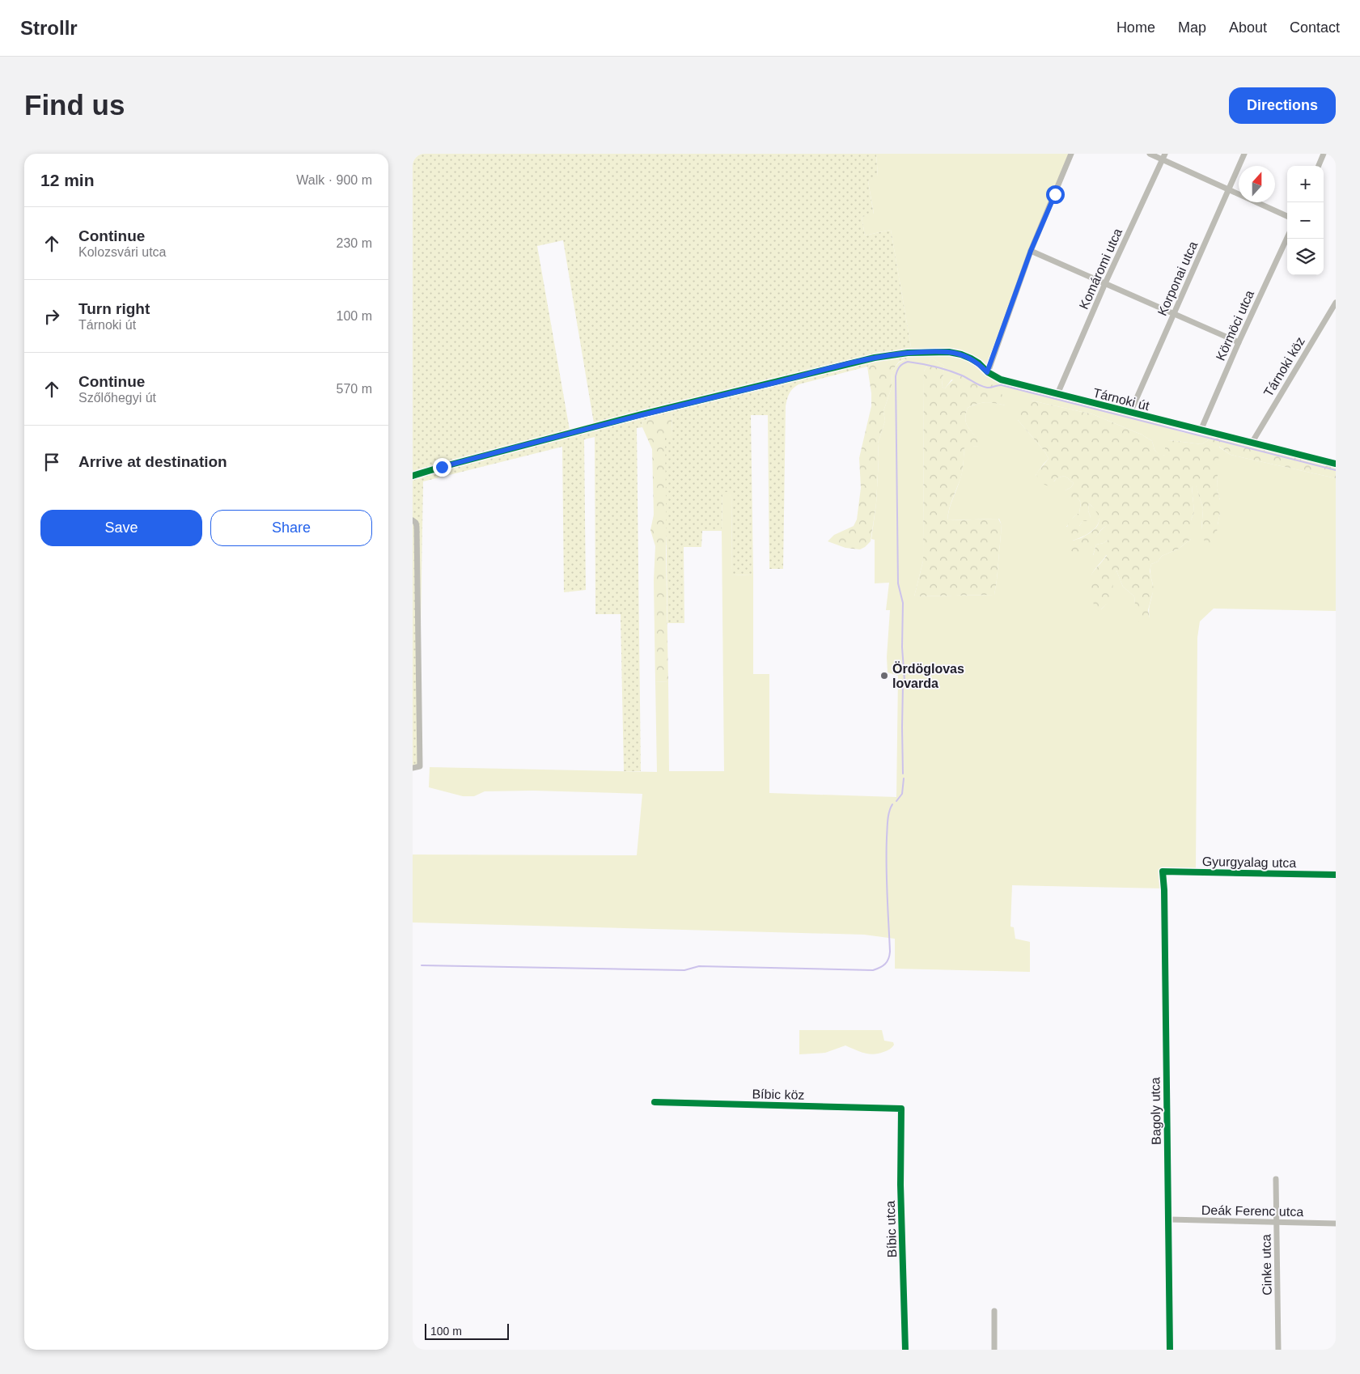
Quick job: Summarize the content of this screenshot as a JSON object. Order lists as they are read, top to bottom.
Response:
{
  "streets": {
    "street": [
      "Komáromi utca",
      "Korponai utca",
      "Körmöci utca",
      "Tárnoki köz",
      "Tárnoki út",
      "Gyurgyalag utca",
      "Bíbic köz",
      "Bagoly utca",
      "Deák Ferenc utca",
      "Bíbic utca",
      "Cinke utca"
    ]
  },
  "crossings": [
    ["Komáromi utca", "Tárnoki út"],
    ["Korponai utca", "Tárnoki út"],
    ["Körmöci utca", "Tárnoki út"],
    ["Tárnoki köz", "Tárnoki út"],
    ["Gyurgyalag utca", "Bagoly utca"],
    ["Bíbic köz", "Bíbic utca"],
    ["Bagoly utca", "Deák Ferenc utca"],
    ["Deák Ferenc utca", "Cinke utca"]
  ],
  "places": ["Ördöglovas lovarda"],
  "scale_bar": "100 m",
  "north": "top",
  "page": {
    "header": "Strollr",
    "nav": [
      "Home",
      "Map",
      "About",
      "Contact"
    ],
    "buttons": [
      "Directions",
      ["Save", "Share"]
    ],
    "title": "Find us",
    "heading": ["12 min", "Walk · 900 m"],
    "map_buttons": ["+", "−"],
    "list": [
      ["Continue", "Kolozsvári utca", "230 m"],
      ["Turn right", "Tárnoki út", "100 m"],
      ["Continue", "Szőlőhegyi út", "570 m"],
      "Arrive at destination"
    ],
    "scale": "100 m"
  }
}
